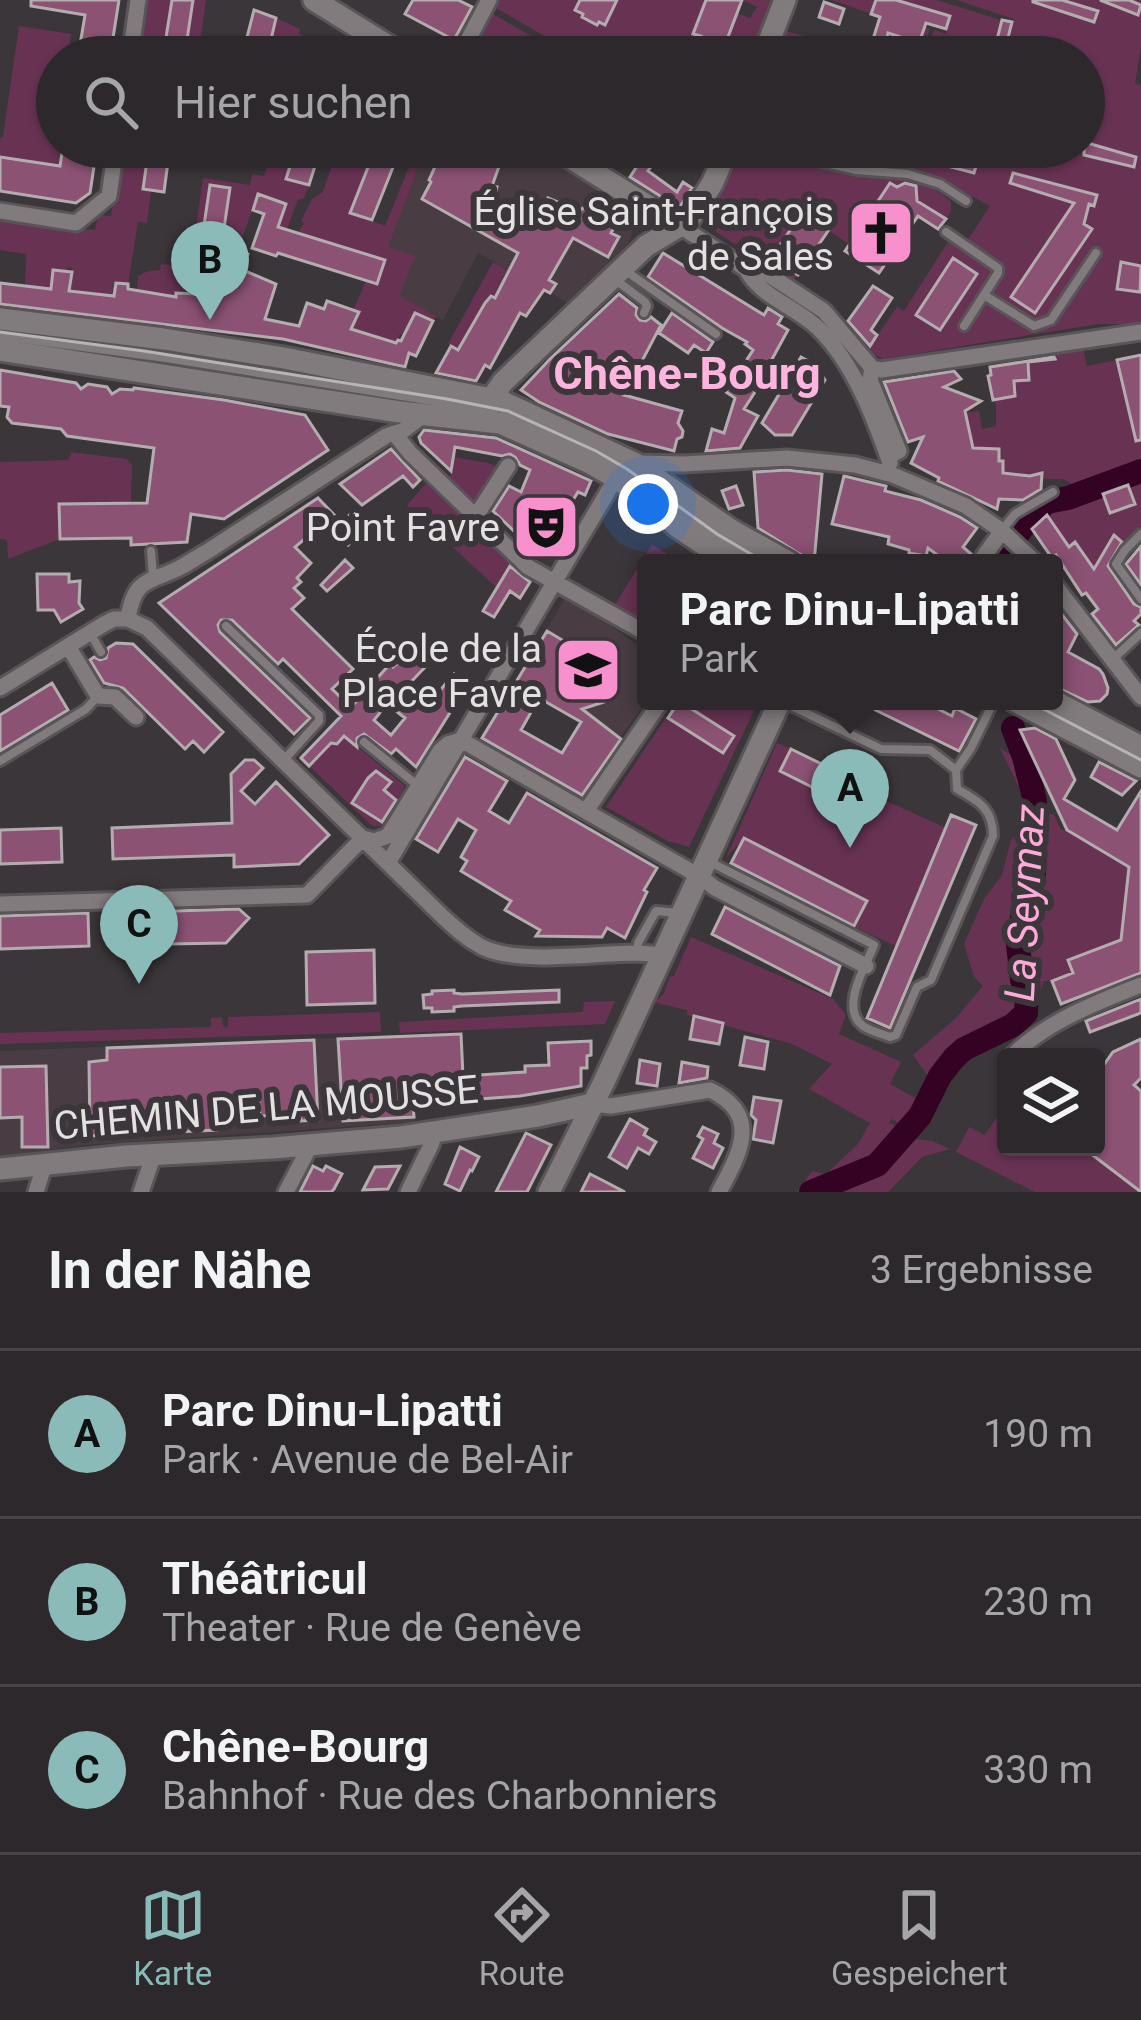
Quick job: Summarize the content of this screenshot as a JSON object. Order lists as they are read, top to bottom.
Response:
{
  "streets": {
    "street": ["CHEMIN DE LA MOUSSE"]
  },
  "districts": ["Chêne-Bourg"],
  "water": ["La Seymaz"],
  "places": {
    "church": ["Église Saint-François de Sales"],
    "theatre": ["Point Favre"],
    "school or university": ["École de la Place Favre"]
  },
  "page": {
    "search": "Hier suchen",
    "pins": ["B", "A", "C"],
    "popup": ["Parc Dinu-Lipatti", "Park"],
    "heading": ["In der Nähe", "3 Ergebnisse"],
    "list": [
      {
        "mark": "A",
        "name": "Parc Dinu-Lipatti",
        "note": "Park · Avenue de Bel-Air",
        "value": "190 m"
      },
      {
        "mark": "B",
        "name": "Théâtricul",
        "note": "Theater · Rue de Genève",
        "value": "230 m"
      },
      {
        "mark": "C",
        "name": "Chêne-Bourg",
        "note": "Bahnhof · Rue des Charbonniers",
        "value": "330 m"
      }
    ],
    "nav": ["Karte", "Route", "Gespeichert"]
  }
}
